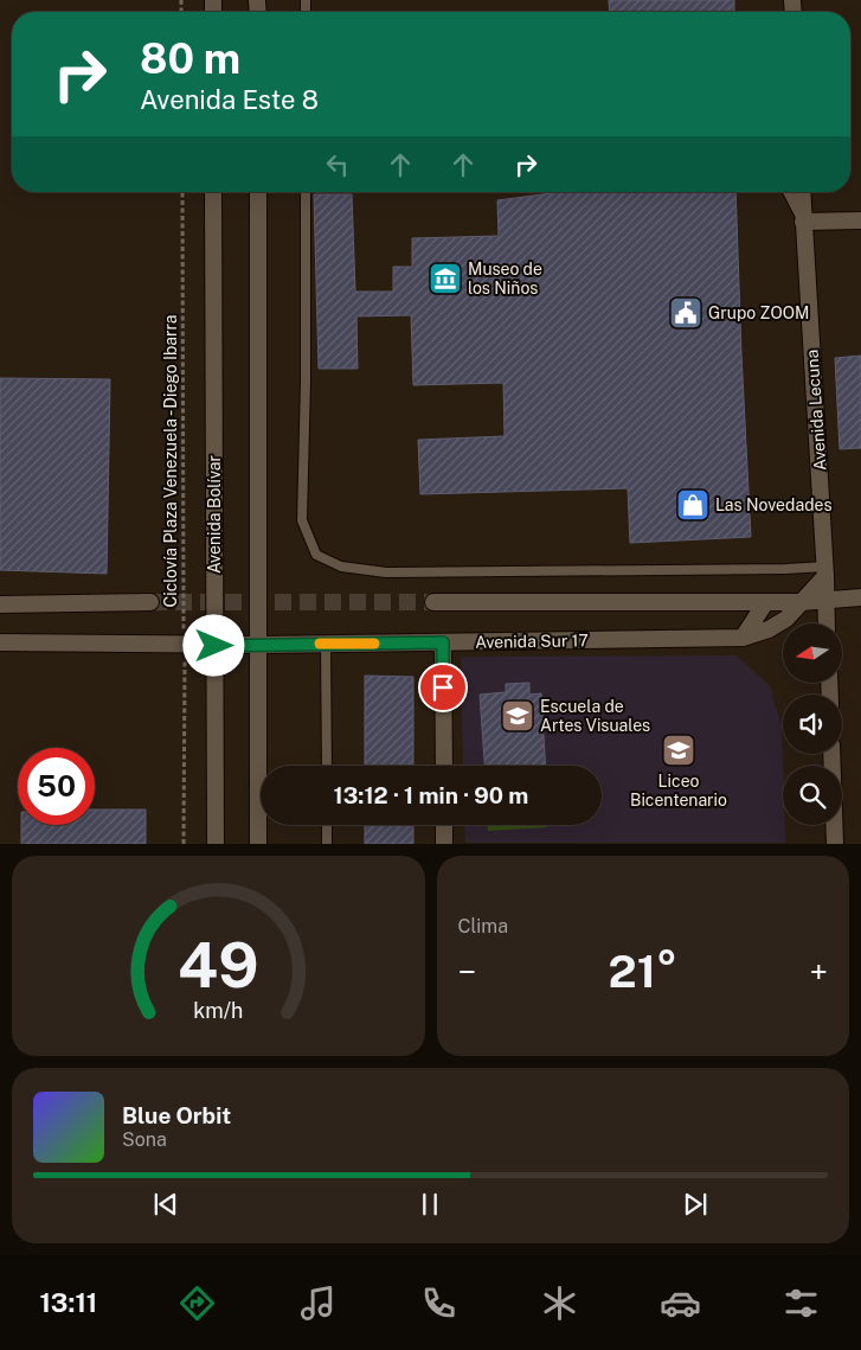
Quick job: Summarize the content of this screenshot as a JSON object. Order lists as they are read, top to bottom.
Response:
{
  "streets": {
    "main road": ["Avenida Lecuna", "Avenida Bolívar", "Avenida Sur 17"],
    "path": ["Ciclovía Plaza Venezuela - Diego Ibarra"]
  },
  "crossings": [
    ["Avenida Lecuna", "Avenida Sur 17"],
    ["Ciclovía Plaza Venezuela - Diego Ibarra", "Avenida Sur 17"],
    ["Avenida Bolívar", "Avenida Sur 17"]
  ],
  "places": {
    "museum": ["Museo de los Niños"],
    "public building": ["Grupo ZOOM"],
    "shop": ["Las Novedades"],
    "school or university": ["Escuela de Artes Visuales", "Liceo Bicentenario"]
  },
  "north": "left",
  "page": {
    "turn": ["80 m", "Avenida Este 8"],
    "limit": "50",
    "trip": "13:12 · 1 min · 90 m",
    "tile": "Clima",
    "heat": ["−", "21°", "+"],
    "song": ["Blue Orbit", "Sona"],
    "tabs": "13:11",
    "gauge": ["49", "km/h"]
  }
}
